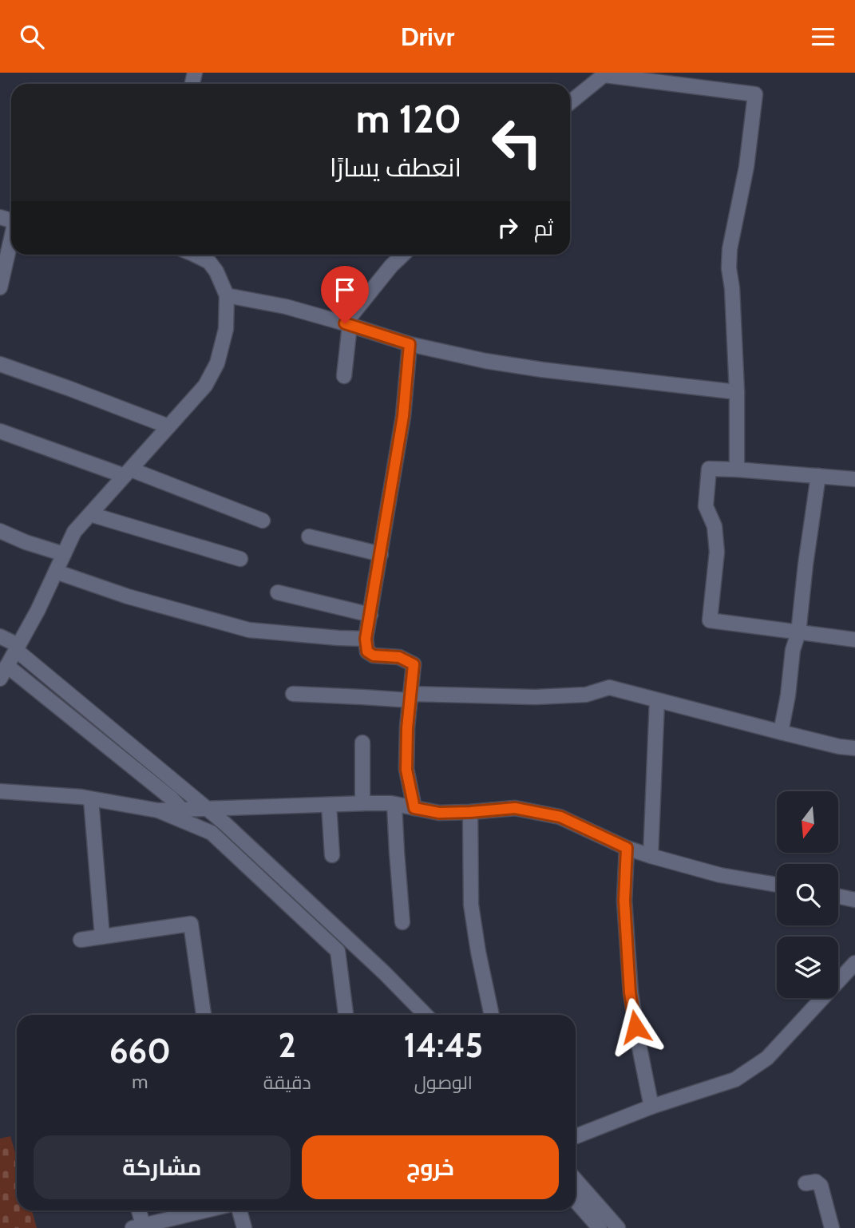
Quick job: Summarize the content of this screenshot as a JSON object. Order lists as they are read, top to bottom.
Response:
{
  "north": "bottom",
  "page": {
    "header": "Drivr",
    "turn": ["120 m", "انعطف يسارًا"],
    "then": "ثم",
    "eta": [
      "14:45",
      "الوصول",
      "2",
      "دقيقة",
      "660",
      "m"
    ],
    "buttons": ["خروج", "مشاركة"]
  }
}
